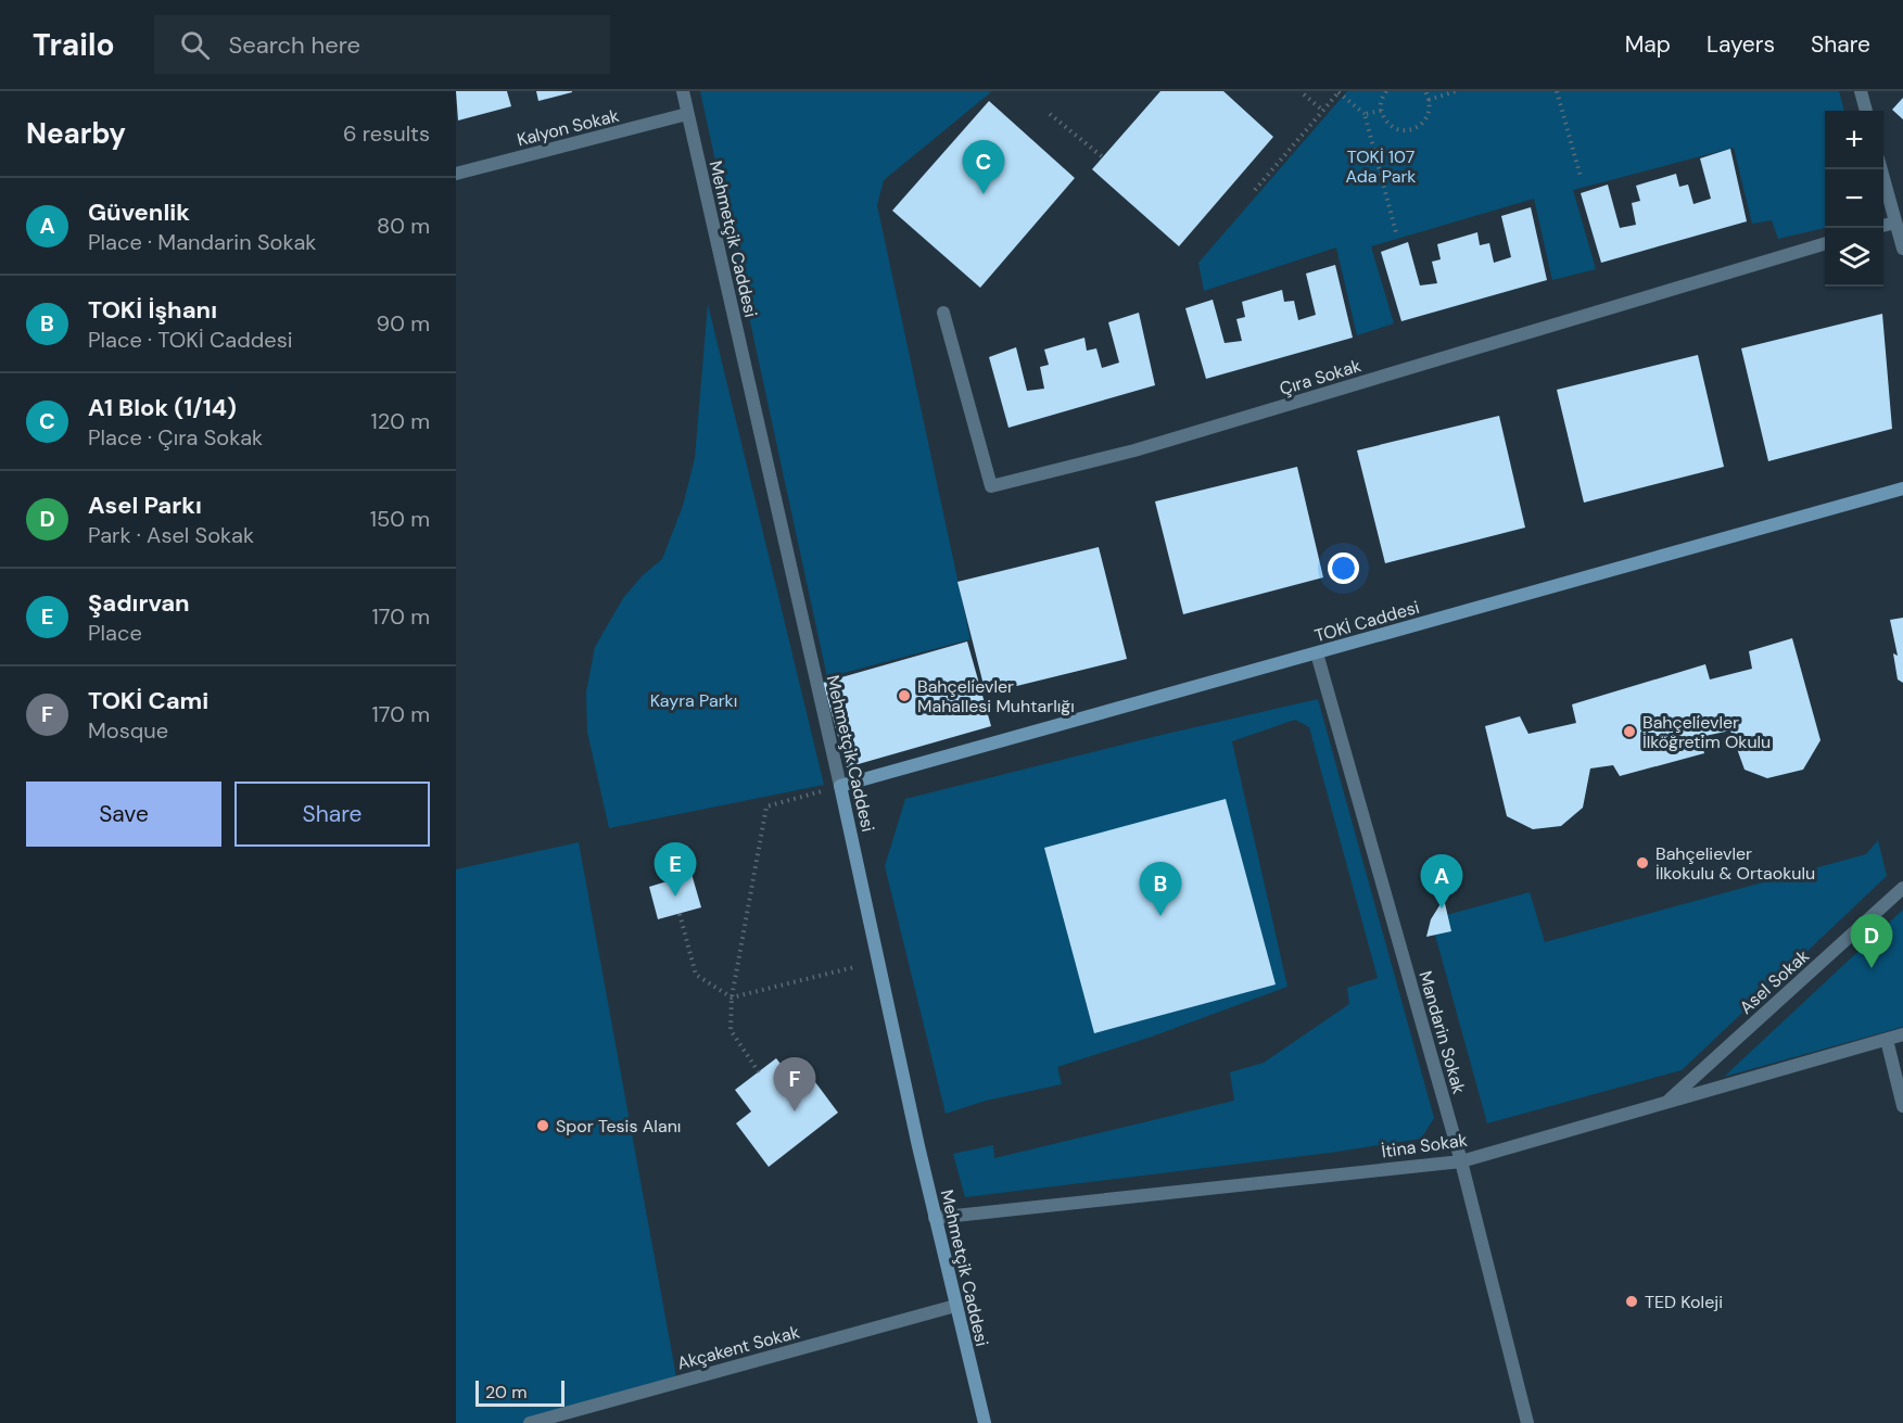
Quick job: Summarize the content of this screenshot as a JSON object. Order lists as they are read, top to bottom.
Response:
{
  "streets": {
    "main road": ["Mehmetçik Caddesi", "TOKİ Caddesi"],
    "street": [
      "Kalyon Sokak",
      "Çıra Sokak",
      "Asel Sokak",
      "Mandarin Sokak",
      "İtina Sokak",
      "Akçakent Sokak"
    ]
  },
  "crossings": [
    ["Kalyon Sokak", "Mehmetçik Caddesi"],
    ["Mehmetçik Caddesi", "TOKİ Caddesi"],
    ["Mehmetçik Caddesi", "İtina Sokak"],
    ["Mehmetçik Caddesi", "Akçakent Sokak"],
    ["TOKİ Caddesi", "Mandarin Sokak"],
    ["Asel Sokak", "İtina Sokak"],
    ["Mandarin Sokak", "İtina Sokak"]
  ],
  "parks": ["TOKİ 107 Ada Park", "Kayra Parkı"],
  "places": [
    "Bahçelievler Mahallesi Muhtarlığı",
    "Bahçelievler İlköğretim Okulu",
    "Bahçelievler İlkokulu & Ortaokulu",
    "Spor Tesis Alanı",
    "TED Koleji"
  ],
  "scale_bar": "20 m",
  "page": {
    "header": "Trailo",
    "search": "Search here",
    "nav": ["Map", "Layers", "Share"],
    "heading": ["Nearby", "6 results"],
    "map_buttons": ["+", "−"],
    "pins": [
      "C",
      "E",
      "A",
      "B",
      "D",
      "F"
    ],
    "list": [
      {
        "mark": "A",
        "name": "Güvenlik",
        "note": "Place · Mandarin Sokak",
        "value": "80 m"
      },
      {
        "mark": "B",
        "name": "TOKİ İşhanı",
        "note": "Place · TOKİ Caddesi",
        "value": "90 m"
      },
      {
        "mark": "C",
        "name": "A1 Blok (1/14)",
        "note": "Place · Çıra Sokak",
        "value": "120 m"
      },
      {
        "mark": "D",
        "name": "Asel Parkı",
        "note": "Park · Asel Sokak",
        "value": "150 m"
      },
      {
        "mark": "E",
        "name": "Şadırvan",
        "note": "Place",
        "value": "170 m"
      },
      {
        "mark": "F",
        "name": "TOKİ Cami",
        "note": "Mosque",
        "value": "170 m"
      }
    ],
    "buttons": ["Save", "Share"],
    "scale": "20 m"
  }
}
